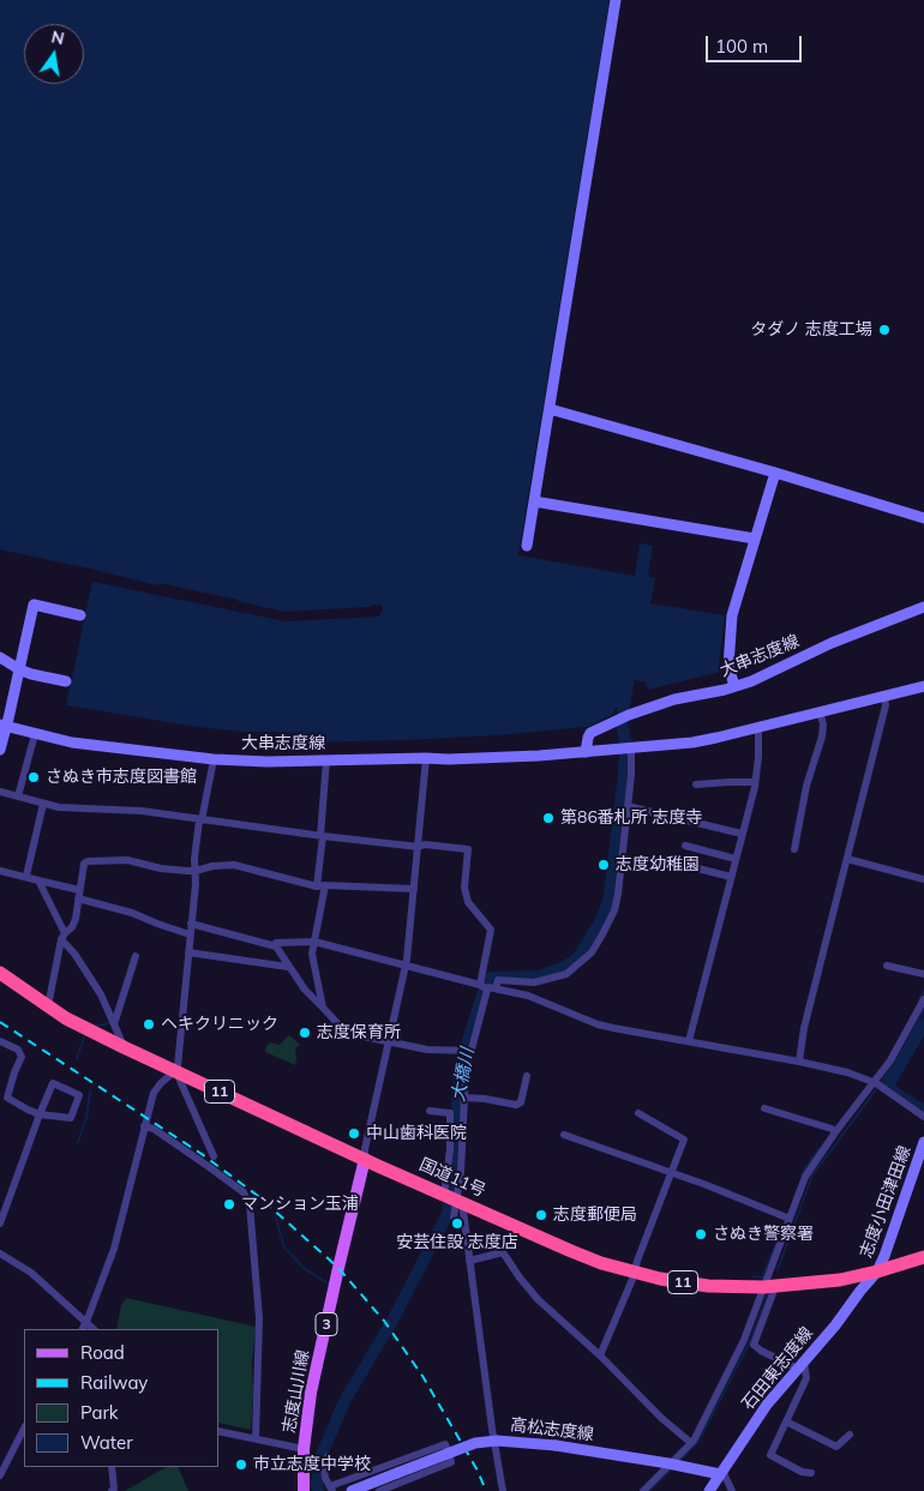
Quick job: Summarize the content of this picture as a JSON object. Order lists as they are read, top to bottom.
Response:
{
  "streets": {
    "highway": ["11", "国道11号"],
    "main road": [
      "大串志度線",
      "志度小田津田線",
      "3",
      "石田東志度線",
      "志度山川線",
      "高松志度線"
    ]
  },
  "crossings": [
    ["国道11号", "志度小田津田線"],
    ["国道11号", "石田東志度線"],
    ["国道11号", "志度山川線"],
    ["志度小田津田線", "石田東志度線"],
    ["石田東志度線", "高松志度線"]
  ],
  "water": ["大橋川"],
  "places": [
    "タダノ 志度工場",
    "さぬき市志度図書館",
    "第86番札所 志度寺",
    "志度幼稚園",
    "ヘキクリニック",
    "志度保育所",
    "中山歯科医院",
    "マンション玉浦",
    "志度郵便局",
    "安芸住設 志度店",
    "さぬき警察署",
    "市立志度中学校"
  ],
  "legend": [
    "Road",
    "Railway",
    "Park",
    "Water"
  ],
  "scale_bar": "100 m",
  "north": "top"
}
